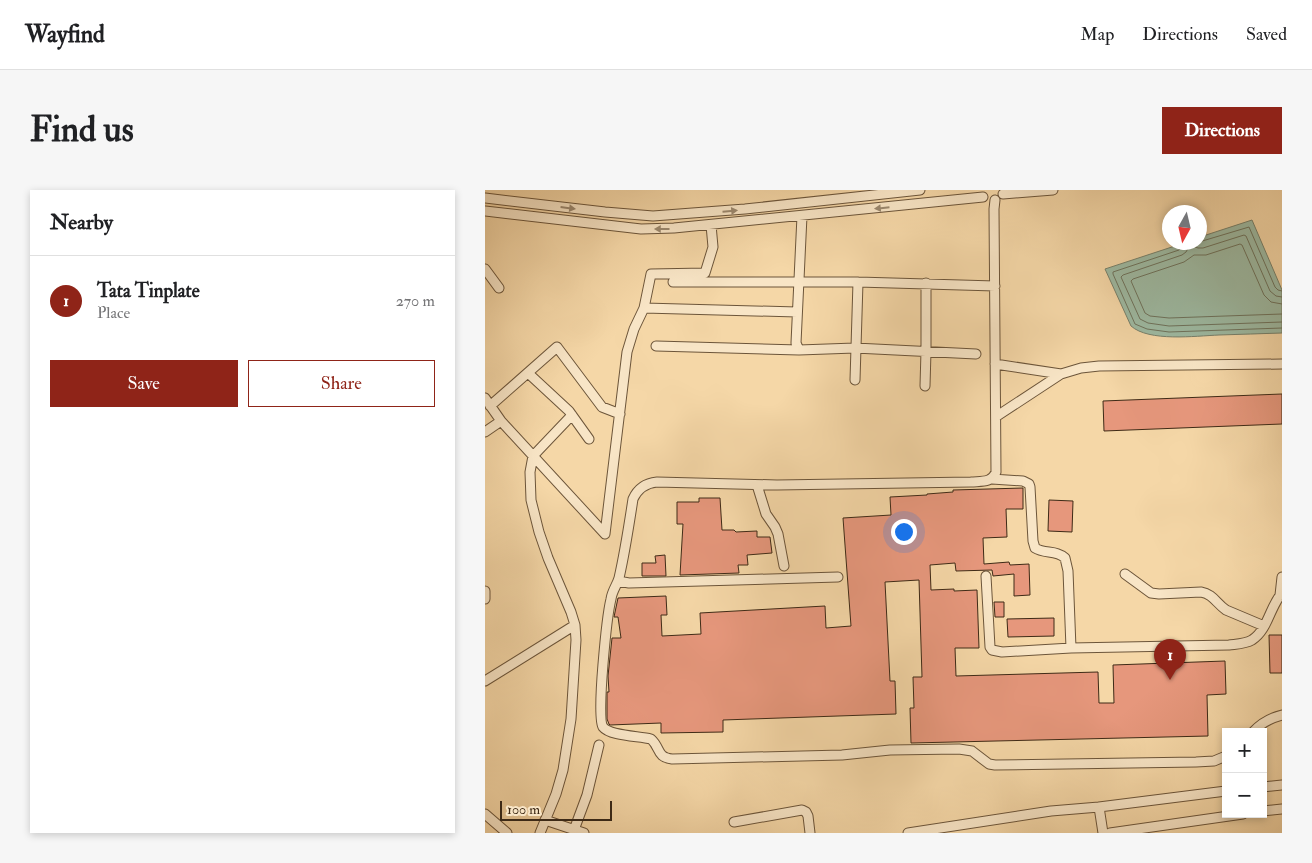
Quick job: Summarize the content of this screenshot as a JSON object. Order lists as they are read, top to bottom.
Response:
{
  "scale_bar": "100 m",
  "north": "bottom",
  "page": {
    "header": "Wayfind",
    "nav": ["Map", "Directions", "Saved"],
    "buttons": [
      "Directions",
      ["Save", "Share"]
    ],
    "title": "Find us",
    "heading": "Nearby",
    "list": [
      {
        "mark": "1",
        "name": "Tata Tinplate",
        "note": "Place",
        "value": "270 m"
      }
    ],
    "pins": "1",
    "map_buttons": ["+", "−"],
    "scale": "100 m"
  }
}
